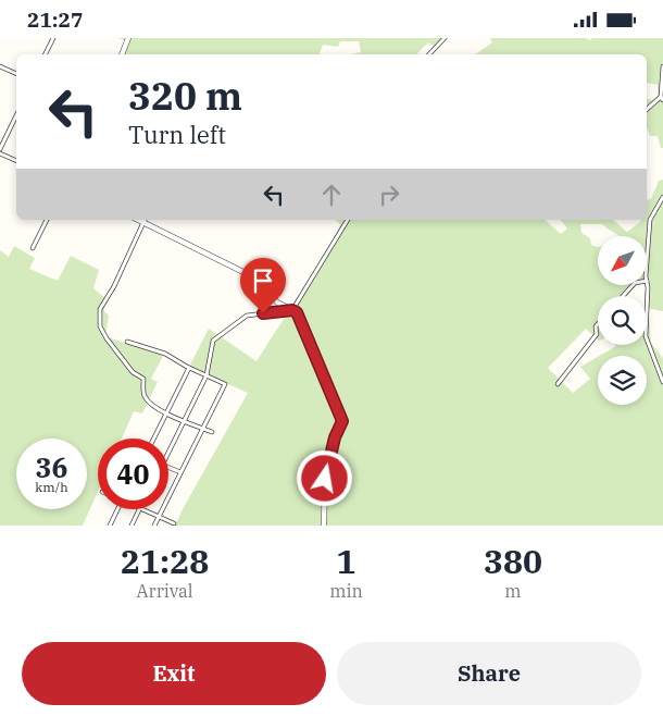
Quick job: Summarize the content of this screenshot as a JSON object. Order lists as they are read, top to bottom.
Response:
{
  "north": "bottom left",
  "page": {
    "status": "21:27",
    "turn": ["320 m", "Turn left"],
    "speed": "36 km/h",
    "limit": "40",
    "eta": [
      "21:28",
      "Arrival",
      "1",
      "min",
      "380",
      "m"
    ],
    "buttons": ["Exit", "Share"]
  }
}
